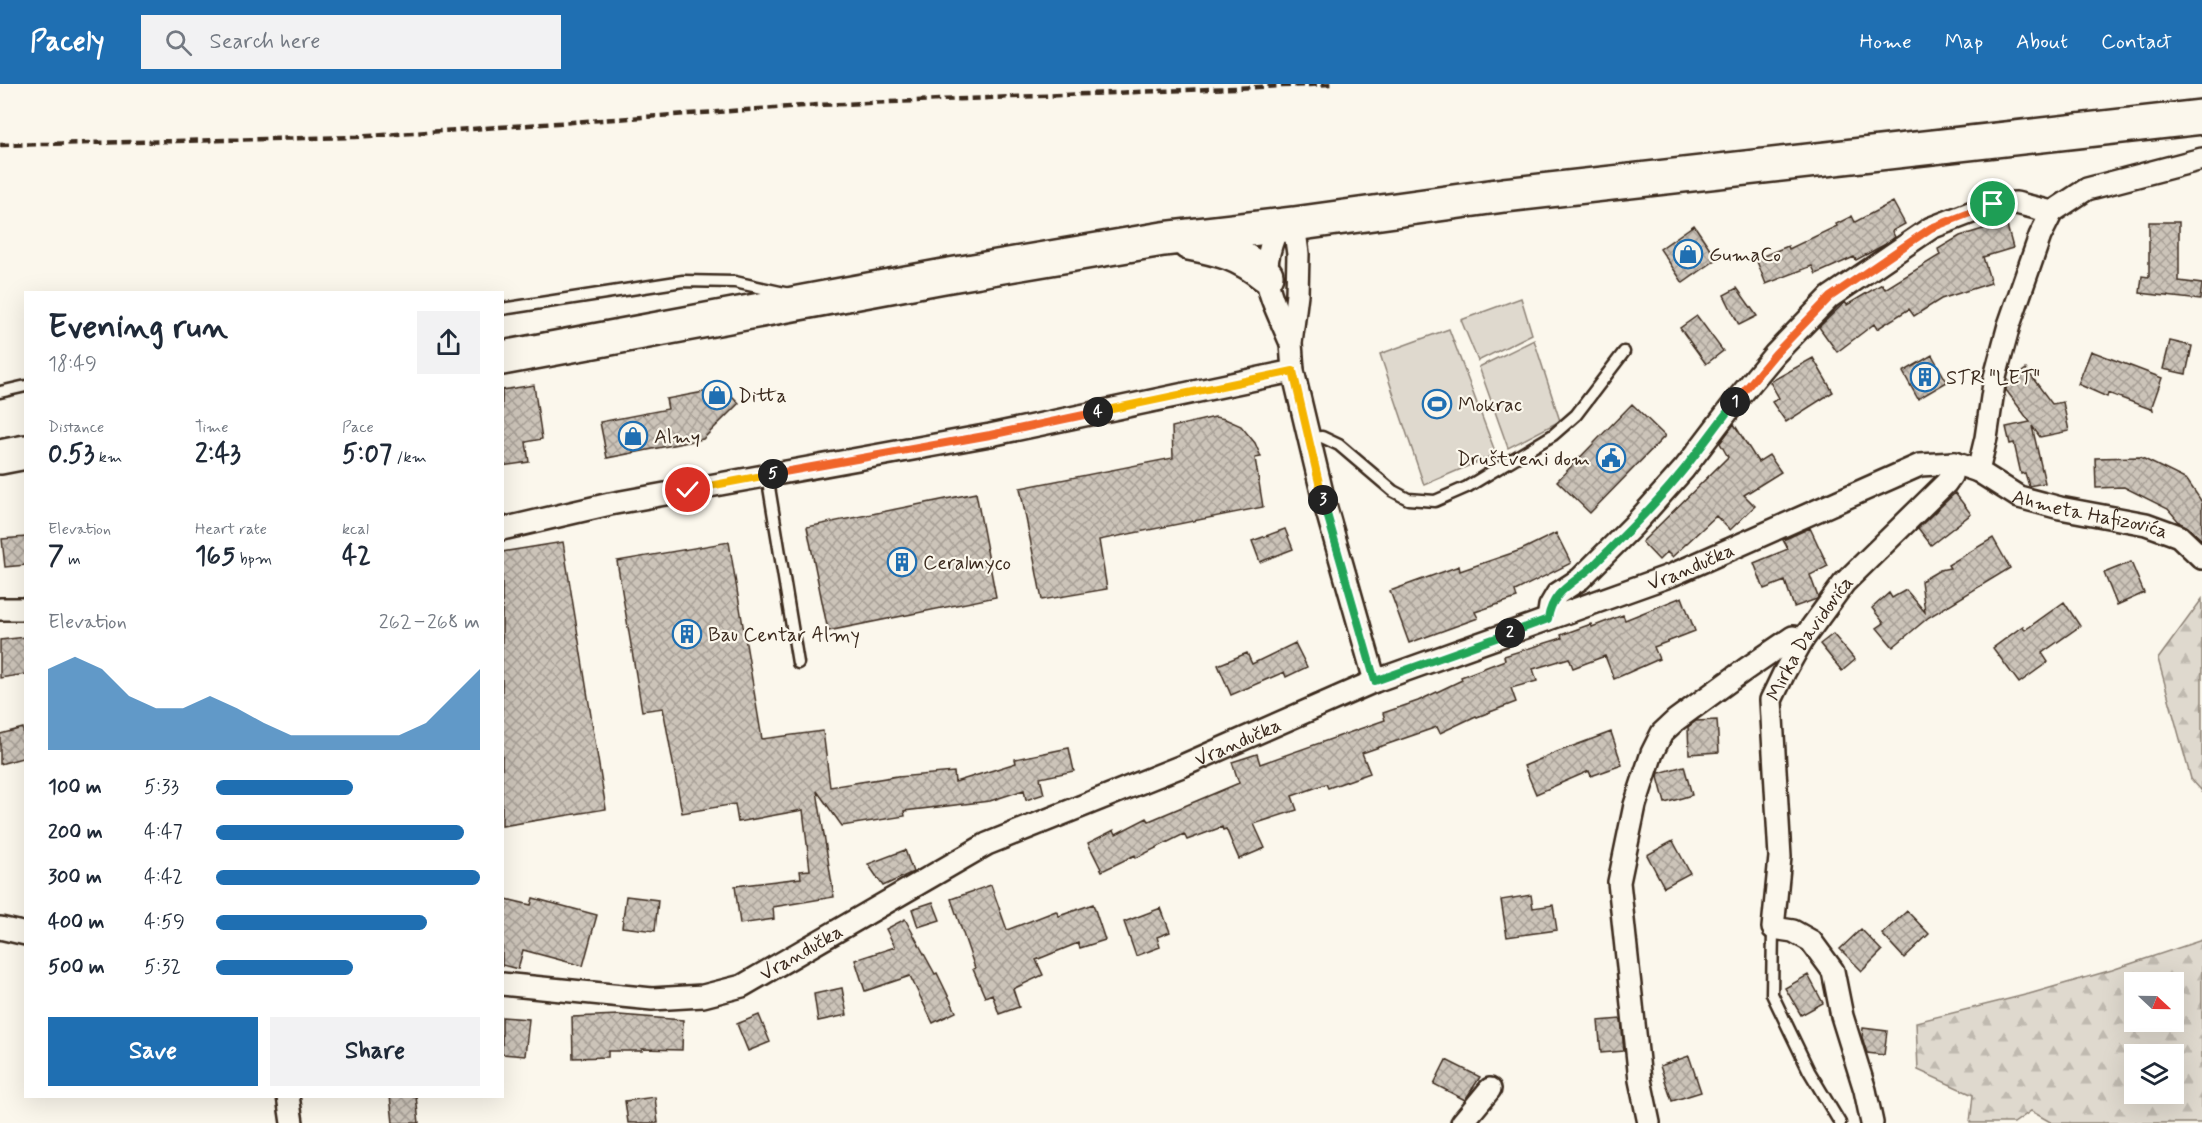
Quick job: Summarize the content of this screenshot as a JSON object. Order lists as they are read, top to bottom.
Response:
{
  "streets": {
    "street": ["Ahmeta Hafizovića", "Vrandučka", "Mirka Davidovića"]
  },
  "crossings": [
    ["Ahmeta Hafizovića", "Vrandučka"],
    ["Vrandučka", "Mirka Davidovića"]
  ],
  "places": {
    "shop": ["GumaCo", "Ditta", "Almy"],
    "building": ["STR \"LET\"", "Ceralmyco", "Bau Centar Almy"],
    "sports": ["Mokrac"],
    "public building": ["Društveni dom"]
  },
  "north": "right",
  "page": {
    "header": "Pacely",
    "search": "Search here",
    "nav": [
      "Home",
      "Map",
      "About",
      "Contact"
    ],
    "heading": ["Evening run", "18:49"],
    "pins": [
      "1",
      "4",
      "5",
      "3",
      "2"
    ],
    "stats": [
      ["Distance", "0.53 km"],
      ["Time", "2:43"],
      ["Pace", "5:07 /km"],
      ["Elevation", "7 m"],
      ["Heart rate", "165 bpm"],
      ["kcal", "42"]
    ],
    "chart": ["Elevation", "262–268 m"],
    "list": [
      {
        "name": "100 m",
        "note": "5:33"
      },
      {
        "name": "200 m",
        "note": "4:47"
      },
      {
        "name": "300 m",
        "note": "4:42"
      },
      {
        "name": "400 m",
        "note": "4:59"
      },
      {
        "name": "500 m",
        "note": "5:32"
      }
    ],
    "buttons": ["Save", "Share"]
  }
}
